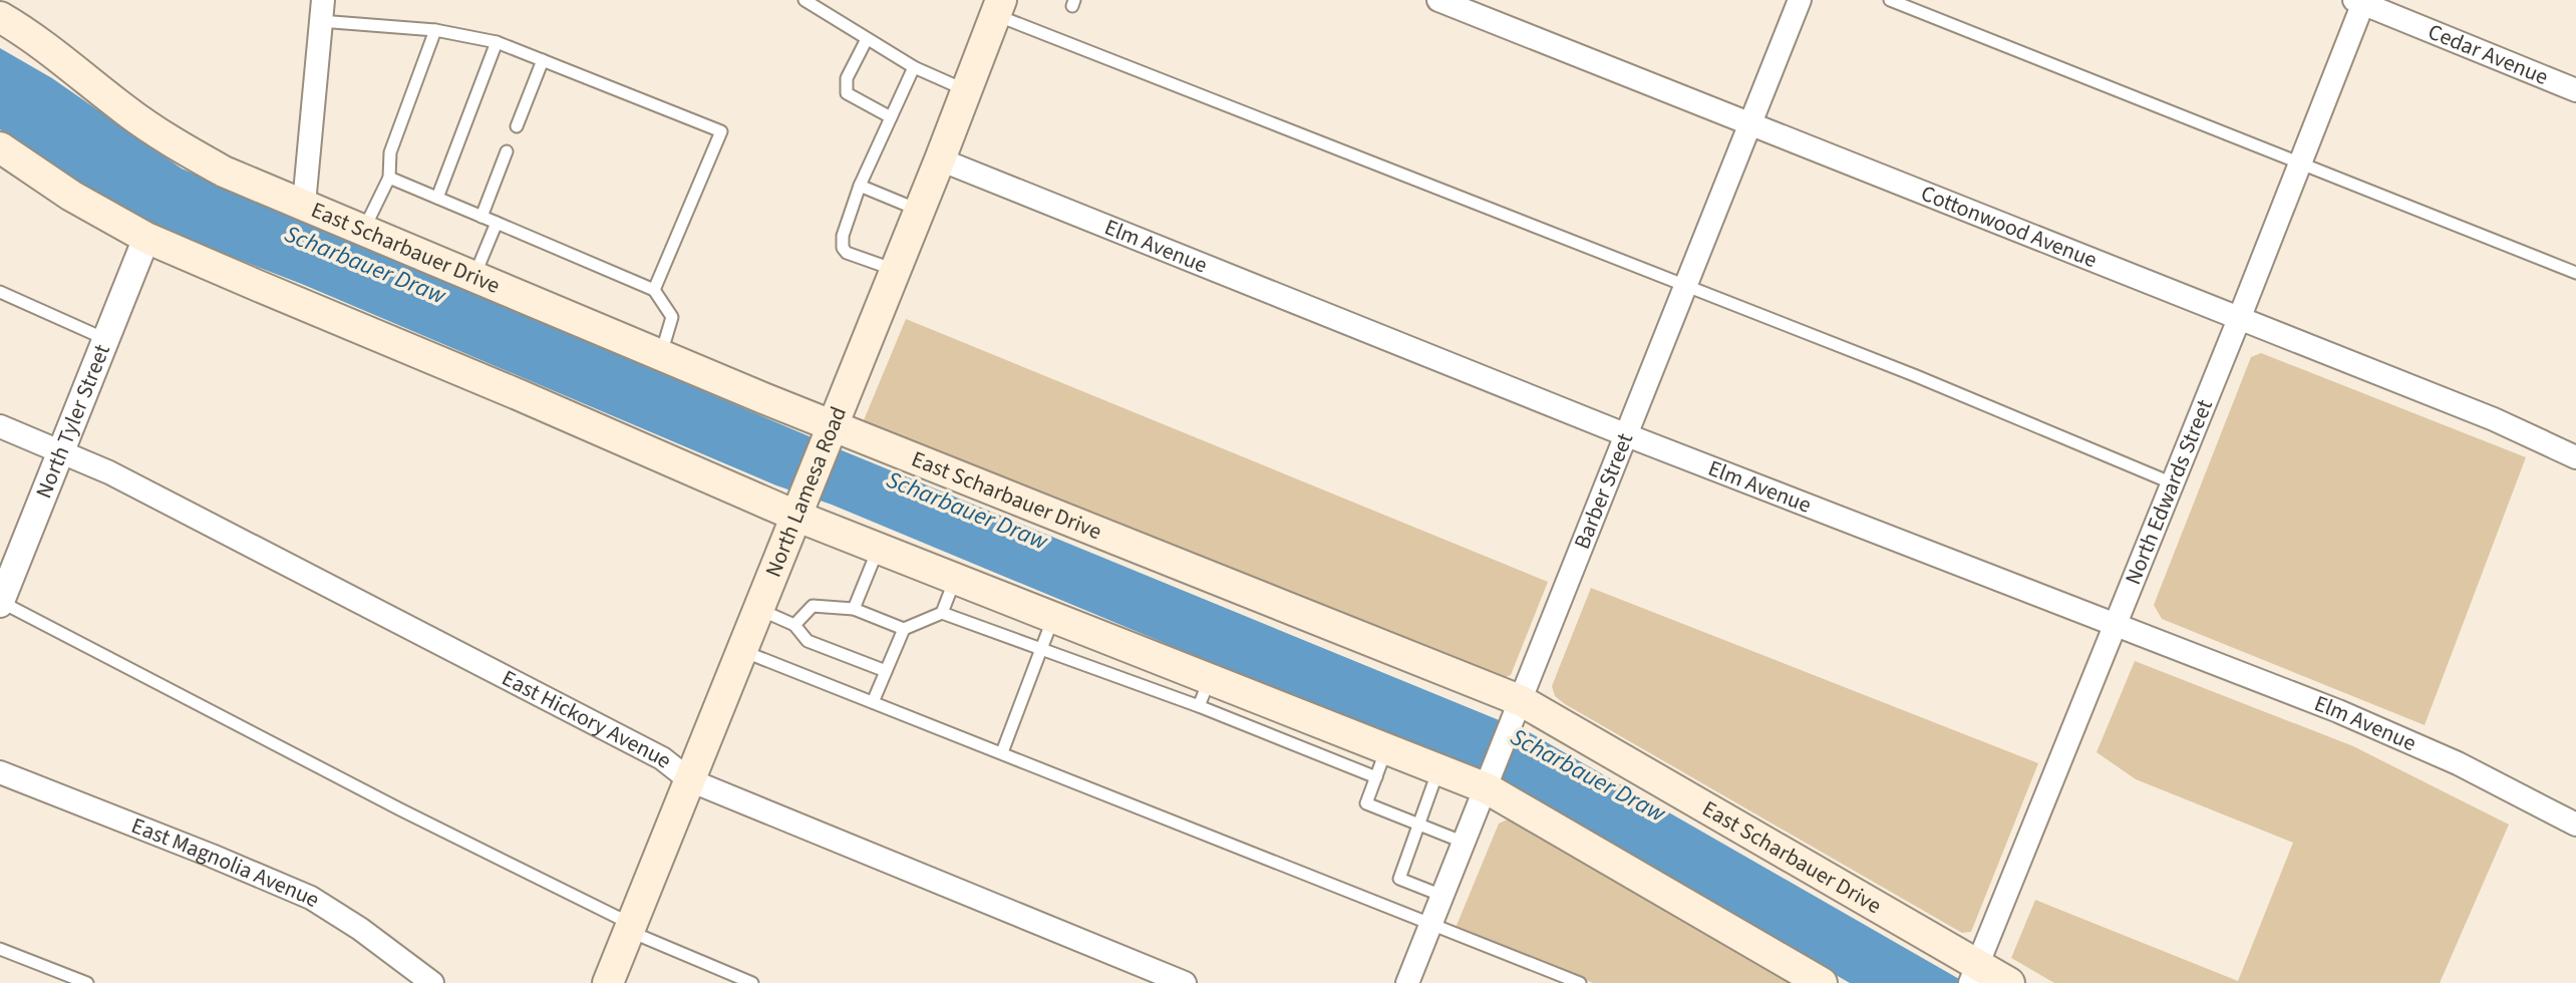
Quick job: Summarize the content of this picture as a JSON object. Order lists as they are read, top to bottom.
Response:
{
  "streets": {
    "main road": ["East Scharbauer Drive", "North Lamesa Road"],
    "street": [
      "Cedar Avenue",
      "Cottonwood Avenue",
      "Elm Avenue",
      "North Tyler Street",
      "Barber Street",
      "North Edwards Street",
      "East Hickory Avenue",
      "East Magnolia Avenue"
    ]
  },
  "crossings": [
    ["Cedar Avenue", "North Edwards Street"],
    ["Cottonwood Avenue", "Barber Street"],
    ["Cottonwood Avenue", "North Edwards Street"],
    ["East Scharbauer Drive", "North Lamesa Road"],
    ["East Scharbauer Drive", "Barber Street"],
    ["East Scharbauer Drive", "North Edwards Street"],
    ["Elm Avenue", "North Lamesa Road"],
    ["Elm Avenue", "Barber Street"],
    ["Elm Avenue", "North Edwards Street"],
    ["North Tyler Street", "East Hickory Avenue"],
    ["North Lamesa Road", "East Hickory Avenue"]
  ],
  "water": ["Scharbauer Draw"]
}
